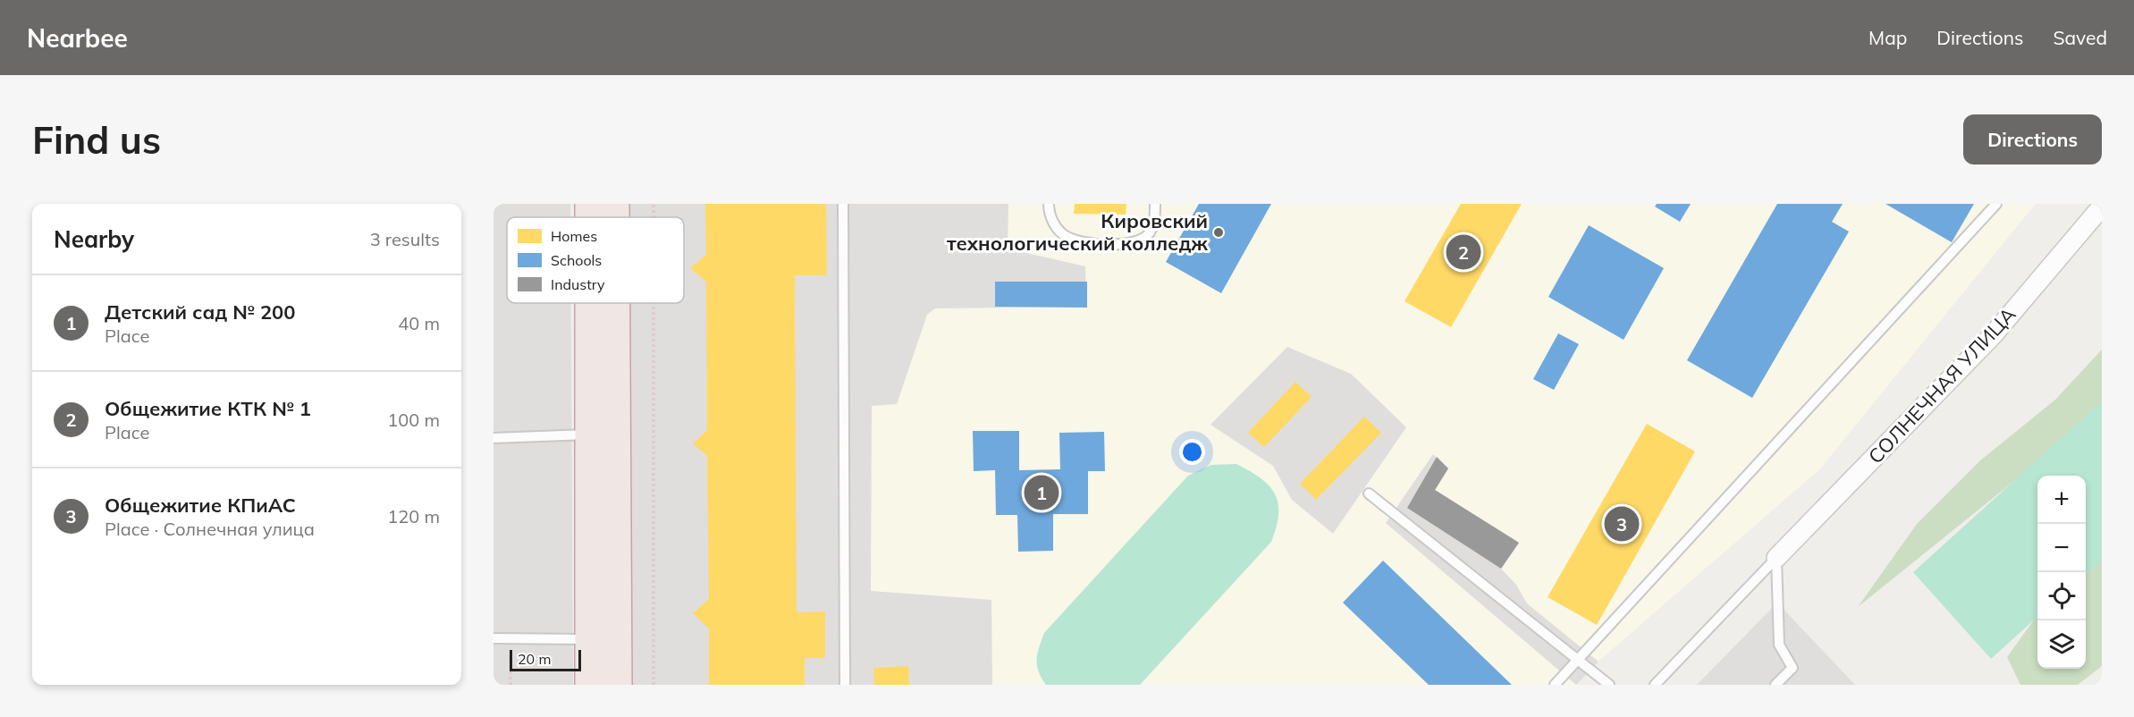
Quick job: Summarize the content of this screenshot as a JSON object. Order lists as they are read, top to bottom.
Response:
{
  "streets": {
    "street": ["СОЛНЕЧНАЯ УЛИЦА"]
  },
  "places": ["Кировский технологический колледж"],
  "legend": ["Homes", "Schools", "Industry"],
  "scale_bar": "20 m",
  "page": {
    "header": "Nearbee",
    "nav": ["Map", "Directions", "Saved"],
    "buttons": "Directions",
    "title": "Find us",
    "heading": ["Nearby", "3 results"],
    "pins": ["2", "1", "3"],
    "list": [
      {
        "mark": "1",
        "name": "Детский сад № 200",
        "note": "Place",
        "value": "40 m"
      },
      {
        "mark": "2",
        "name": "Общежитие КТК № 1",
        "note": "Place",
        "value": "100 m"
      },
      {
        "mark": "3",
        "name": "Общежитие КПиАС",
        "note": "Place · Солнечная улица",
        "value": "120 m"
      }
    ],
    "map_buttons": ["+", "−"],
    "scale": "20 m"
  }
}
